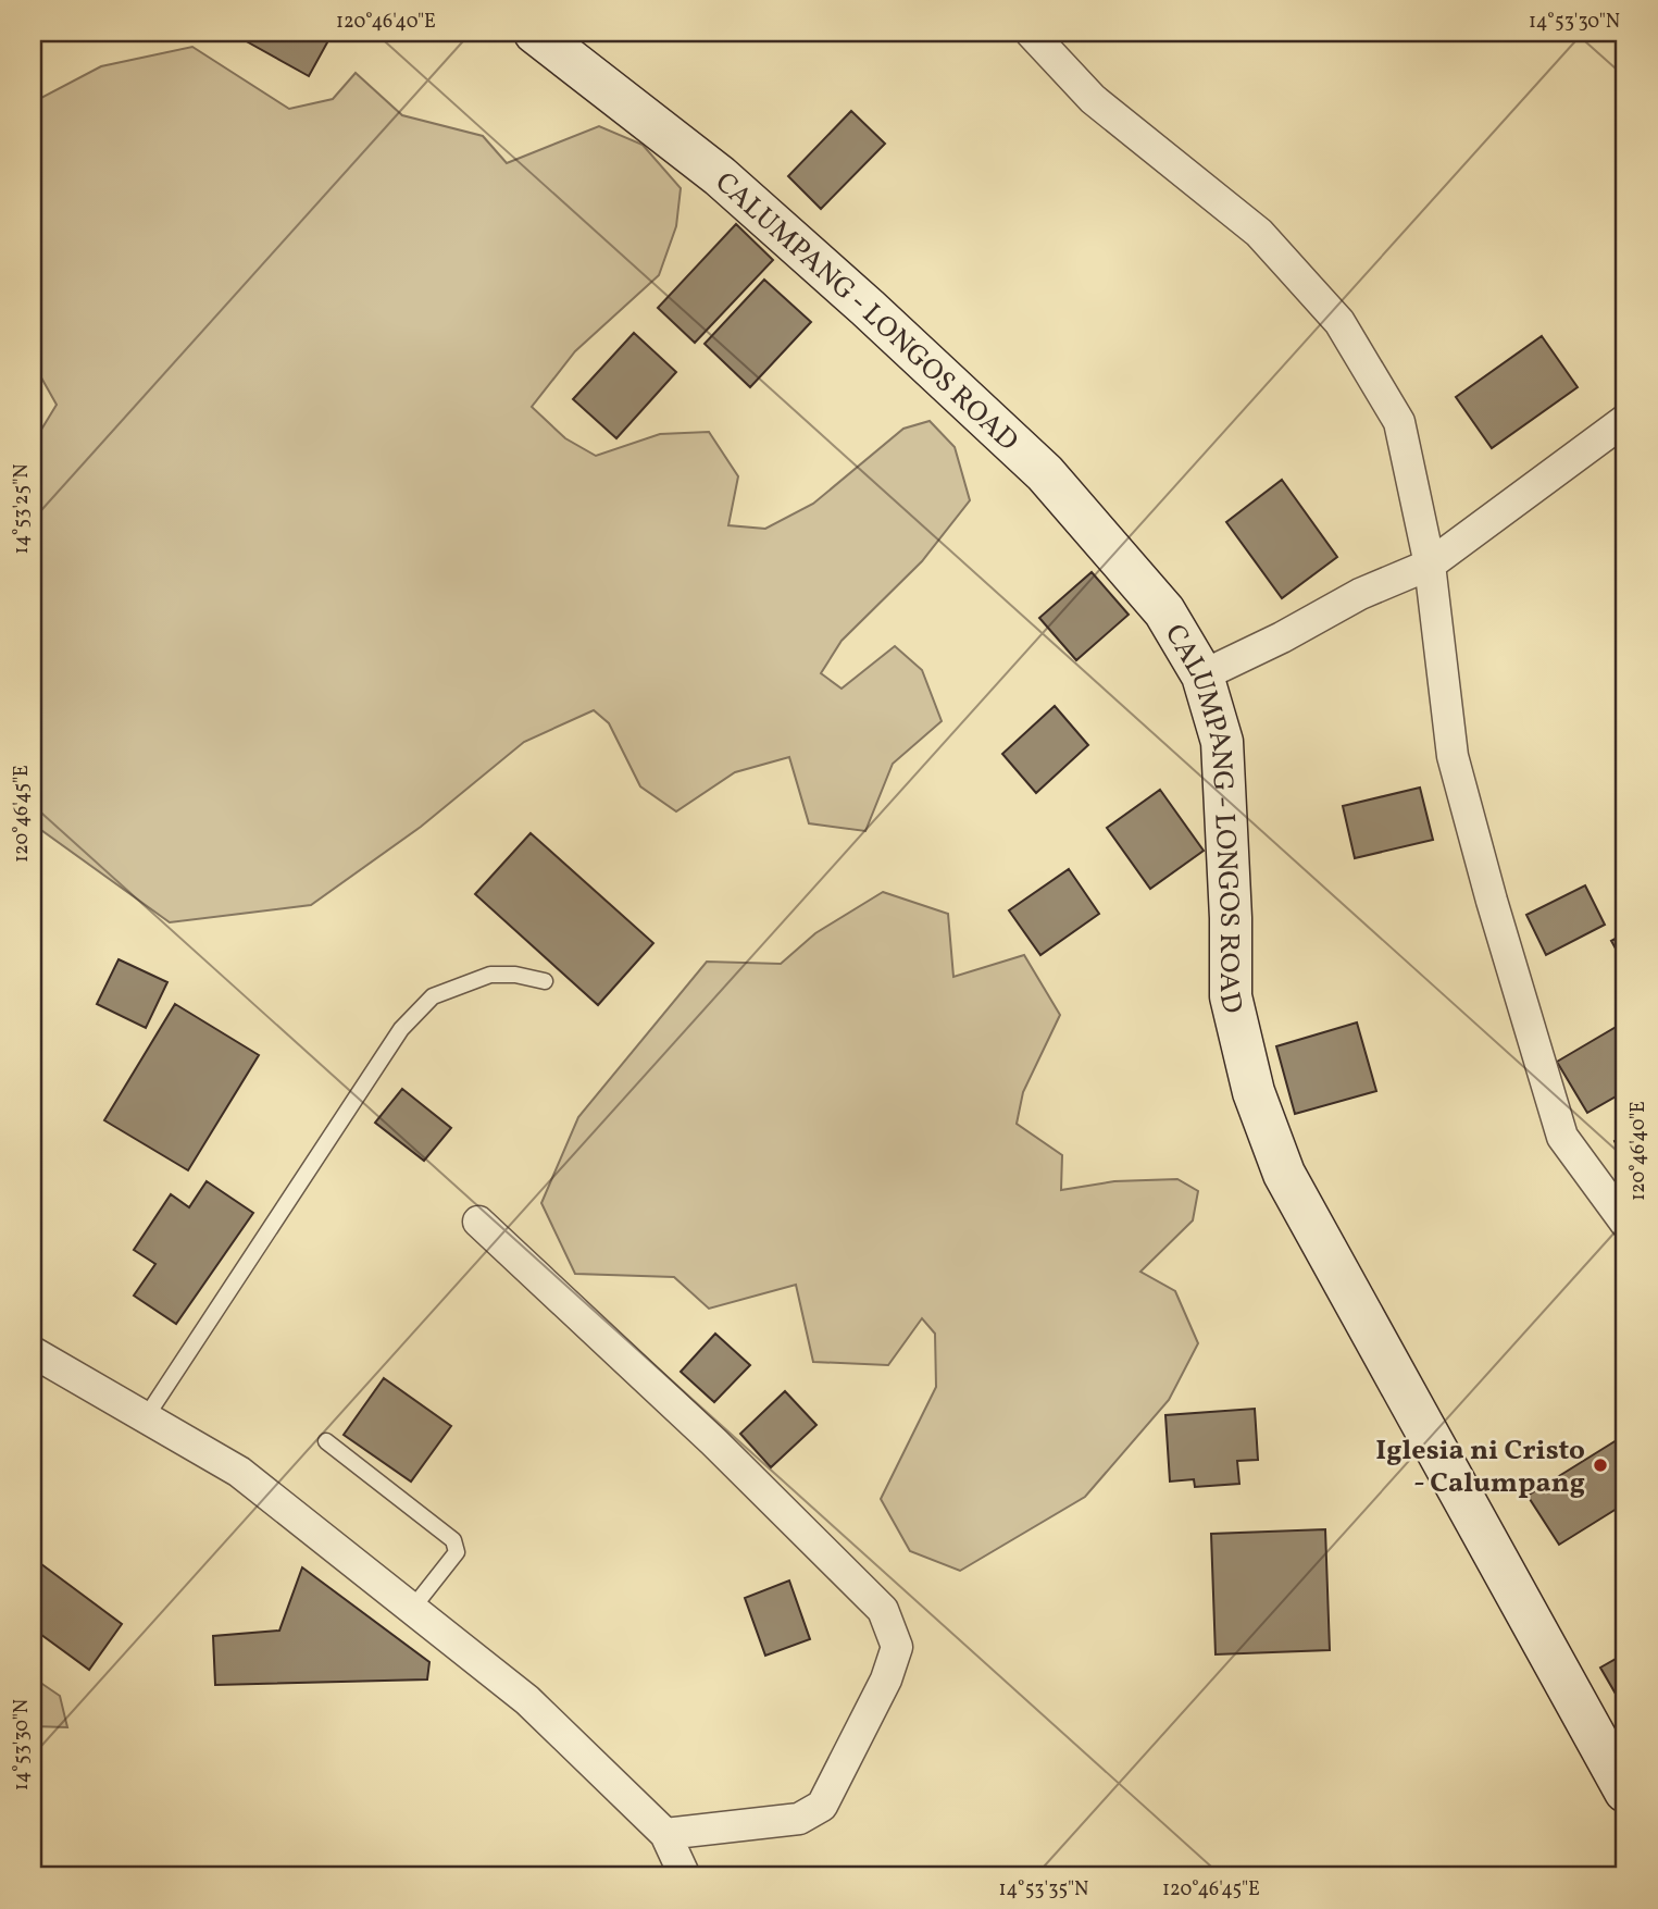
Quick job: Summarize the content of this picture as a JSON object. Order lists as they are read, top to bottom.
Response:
{
  "streets": {
    "street": ["CALUMPANG - LONGOS ROAD"]
  },
  "places": ["Iglesia ni Cristo - Calumpang"],
  "coordinates": [
    "120°46'40\"E",
    "14°53'30\"N",
    "14°53'25\"N",
    "120°46'45\"E",
    "14°53'35\"N"
  ]
}
